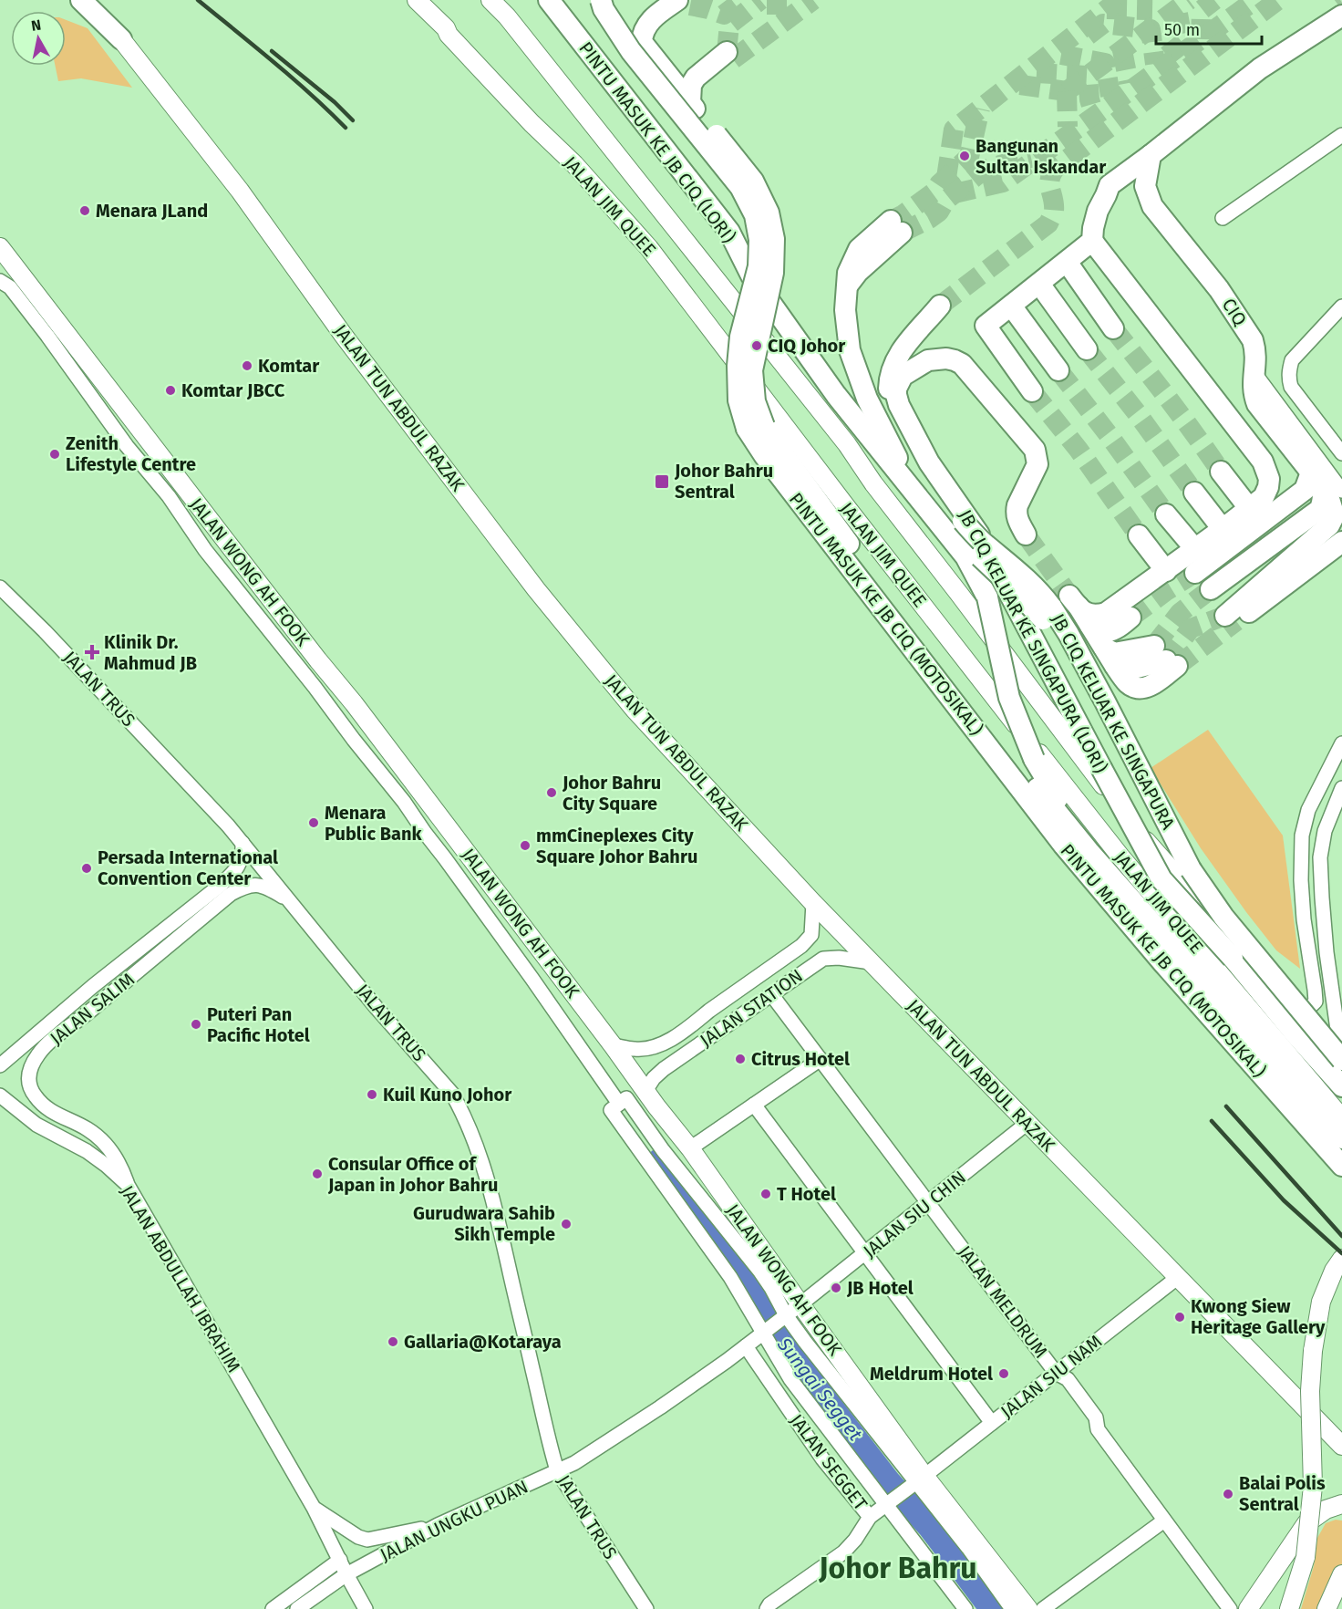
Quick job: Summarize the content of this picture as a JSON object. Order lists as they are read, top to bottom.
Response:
{
  "streets": {
    "highway": [
      "PINTU MASUK KE JB CIQ (LORI)",
      "CIQ",
      "JALAN TUN ABDUL RAZAK",
      "PINTU MASUK KE JB CIQ (MOTOSIKAL)",
      "JB CIQ KELUAR KE SINGAPURA (LORI)",
      "JB CIQ KELUAR KE SINGAPURA"
    ],
    "main road": ["JALAN JIM QUEE", "JALAN WONG AH FOOK"],
    "street": [
      "JALAN TRUS",
      "JALAN STATION",
      "JALAN SALIM",
      "JALAN SIU CHIN",
      "JALAN ABDULLAH IBRAHIM",
      "JALAN MELDRUM",
      "JALAN SIU NAM",
      "JALAN SEGGET",
      "JALAN UNGKU PUAN"
    ]
  },
  "crossings": [
    ["JALAN JIM QUEE", "JB CIQ KELUAR KE SINGAPURA (LORI)"],
    ["JALAN JIM QUEE", "JB CIQ KELUAR KE SINGAPURA"],
    ["JALAN TUN ABDUL RAZAK", "JALAN STATION"],
    ["JALAN TUN ABDUL RAZAK", "JALAN SIU CHIN"],
    ["JALAN TUN ABDUL RAZAK", "JALAN SIU NAM"],
    ["JALAN WONG AH FOOK", "JALAN STATION"],
    ["JALAN WONG AH FOOK", "JALAN SIU CHIN"],
    ["JALAN WONG AH FOOK", "JALAN SIU NAM"],
    ["JALAN WONG AH FOOK", "JALAN UNGKU PUAN"],
    ["JALAN TRUS", "JALAN SALIM"],
    ["JALAN TRUS", "JALAN UNGKU PUAN"],
    ["JALAN STATION", "JALAN MELDRUM"],
    ["JALAN SALIM", "JALAN ABDULLAH IBRAHIM"],
    ["JALAN SIU CHIN", "JALAN MELDRUM"],
    ["JALAN SIU CHIN", "JALAN UNGKU PUAN"],
    ["JALAN ABDULLAH IBRAHIM", "JALAN UNGKU PUAN"],
    ["JALAN MELDRUM", "JALAN SIU NAM"],
    ["JALAN SIU NAM", "JALAN SEGGET"],
    ["JALAN SEGGET", "JALAN UNGKU PUAN"]
  ],
  "districts": ["Johor Bahru"],
  "water": ["Sungai Segget"],
  "places": {
    "other": [
      "Bangunan Sultan Iskandar",
      "Menara JLand",
      "CIQ Johor",
      "Komtar",
      "Komtar JBCC",
      "Zenith Lifestyle Centre",
      "Johor Bahru City Square",
      "Menara Public Bank",
      "mmCineplexes City Square Johor Bahru",
      "Persada International Convention Center",
      "Puteri Pan Pacific Hotel",
      "Citrus Hotel",
      "Kuil Kuno Johor",
      "Consular Office of Japan in Johor Bahru",
      "T Hotel",
      "Gurudwara Sahib Sikh Temple",
      "JB Hotel",
      "Kwong Siew Heritage Gallery",
      "Gallaria@Kotaraya",
      "Meldrum Hotel",
      "Balai Polis Sentral"
    ],
    "transit": ["Johor Bahru Sentral"],
    "health": ["Klinik Dr. Mahmud JB"]
  },
  "scale_bar": "50 m",
  "north": "top"
}
